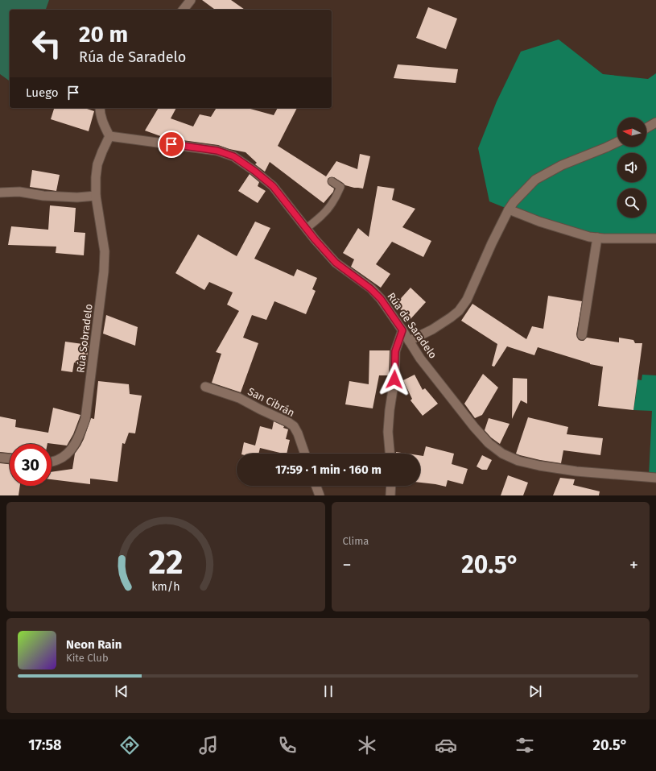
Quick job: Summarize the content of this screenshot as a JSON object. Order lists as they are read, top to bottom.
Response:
{
  "streets": {
    "street": ["Rúa de Saradelo", "Rúa Sobradelo", "San Cibrán"]
  },
  "crossings": [
    ["Rúa de Saradelo", "Rúa Sobradelo"]
  ],
  "north": "left",
  "page": {
    "turn": ["20 m", "Rúa de Saradelo"],
    "then": "Luego",
    "limit": "30",
    "trip": "17:59 · 1 min · 160 m",
    "tile": "Clima",
    "heat": ["−", "20.5°", "+"],
    "song": ["Neon Rain", "Kite Club"],
    "tabs": ["17:58", "20.5°"],
    "gauge": ["22", "km/h"]
  }
}
